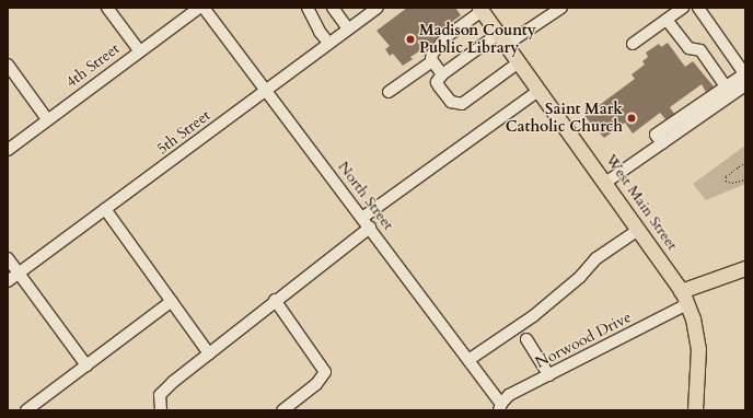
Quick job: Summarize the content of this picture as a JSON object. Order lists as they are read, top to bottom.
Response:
{
  "streets": {
    "main road": ["West Main Street"],
    "street": [
      "4th Street",
      "5th Street",
      "North Street",
      "Norwood Drive"
    ]
  },
  "crossings": [
    ["5th Street", "North Street"],
    ["North Street", "Norwood Drive"],
    ["West Main Street", "Norwood Drive"]
  ],
  "places": ["Madison County Public Library", "Saint Mark Catholic Church"]
}
